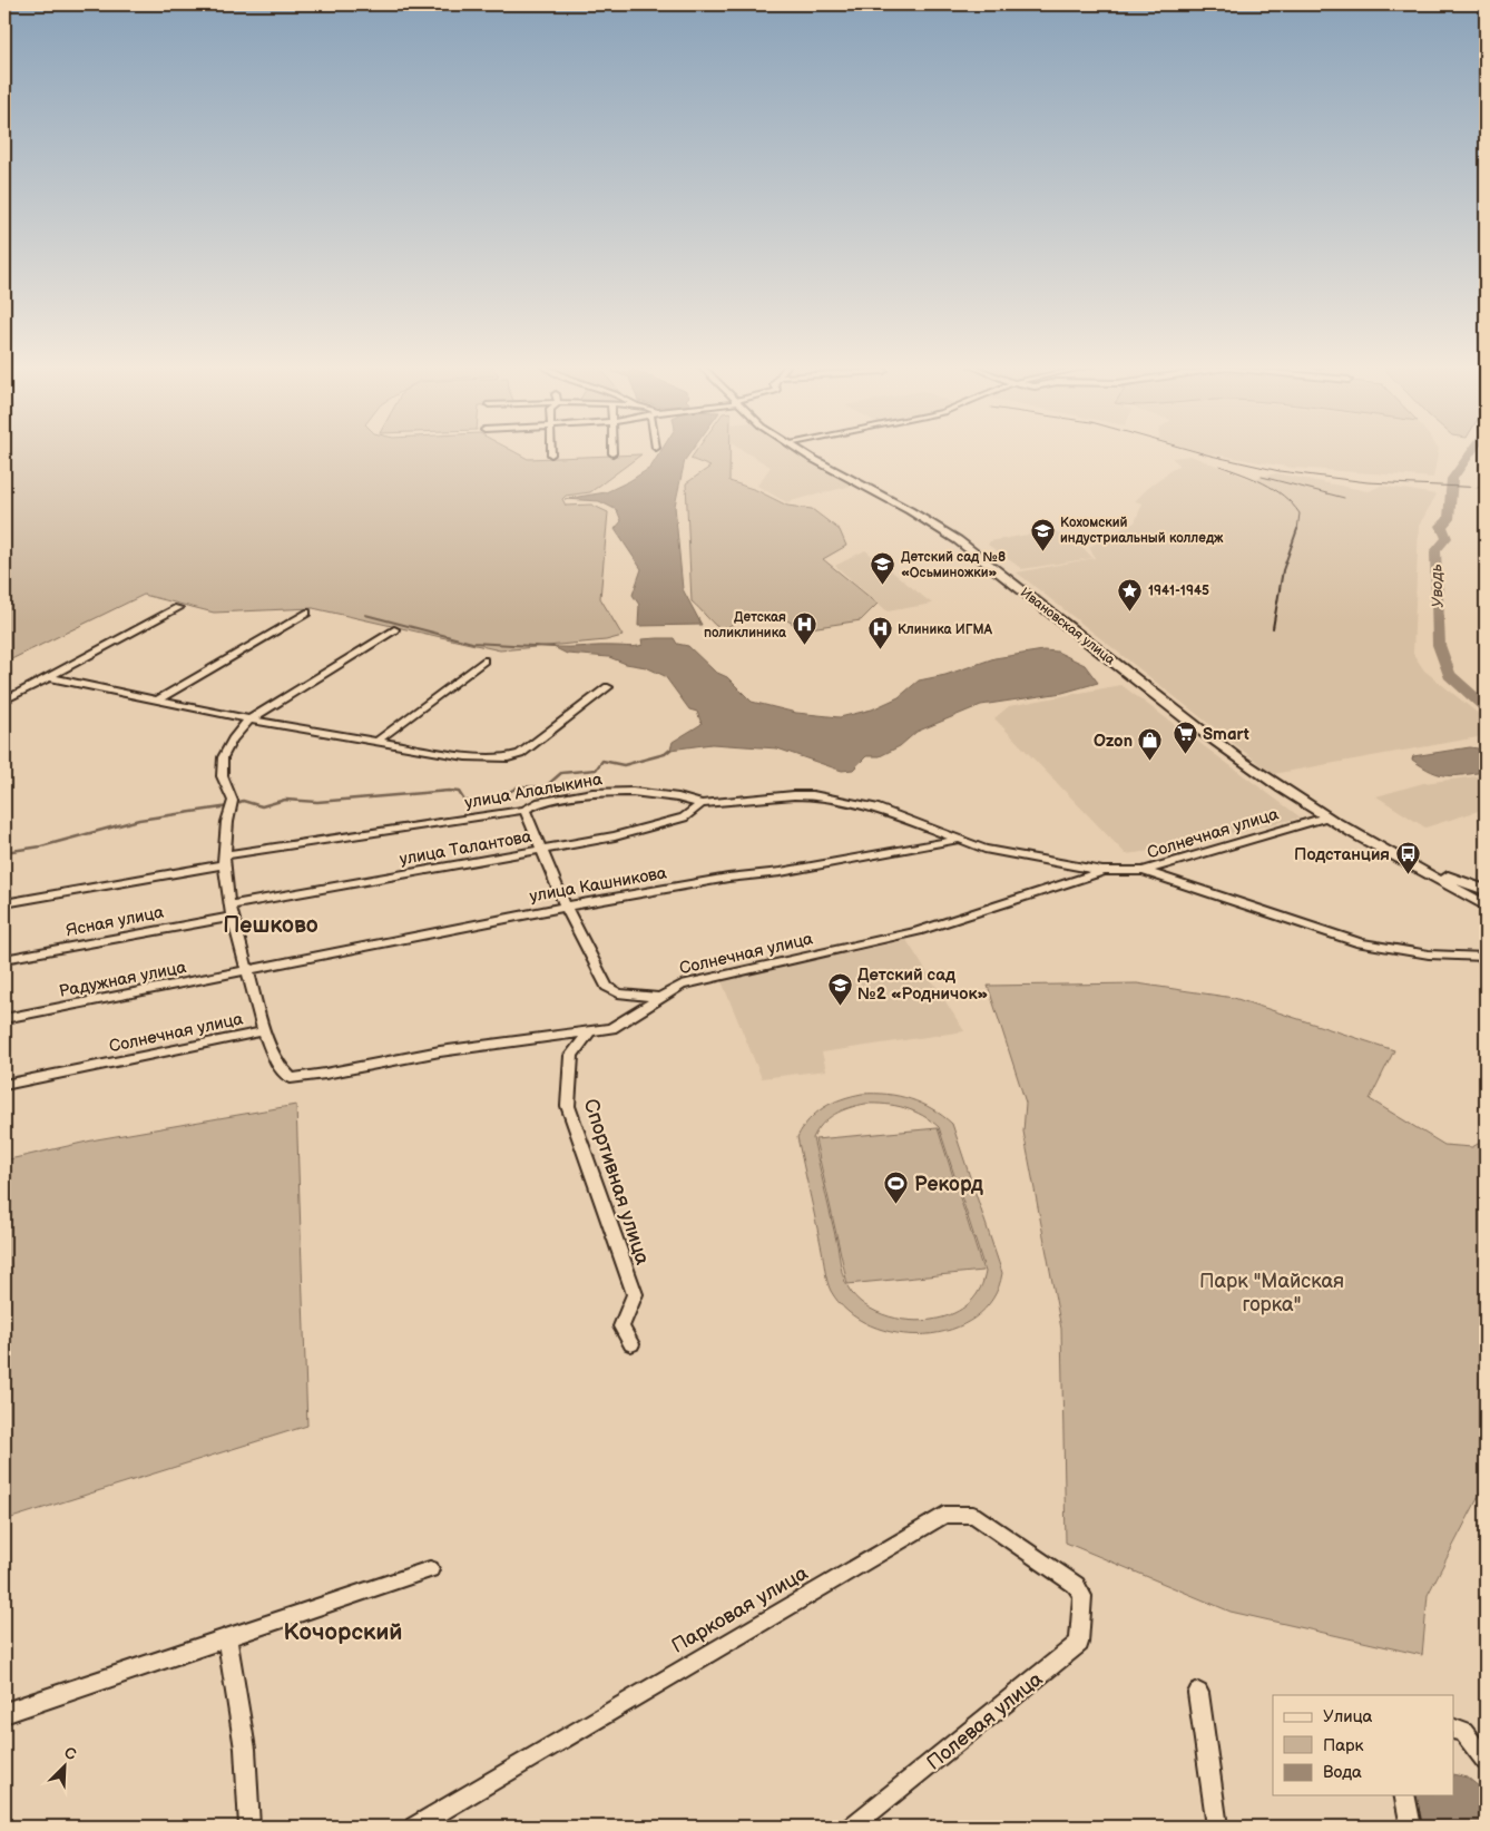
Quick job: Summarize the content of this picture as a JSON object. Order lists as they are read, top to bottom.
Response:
{
  "streets": {
    "main road": ["Ивановская улица"],
    "street": [
      "улица Алалыкина",
      "Солнечная улица",
      "улица Талантова",
      "улица Кашникова",
      "Ясная улица",
      "Радужная улица",
      "Спортивная улица",
      "Парковая улица",
      "Полевая улица"
    ]
  },
  "crossings": [
    ["Ивановская улица", "Солнечная улица"],
    ["улица Алалыкина", "Солнечная улица"],
    ["улица Алалыкина", "улица Талантова"],
    ["улица Алалыкина", "улица Кашникова"],
    ["Солнечная улица", "Спортивная улица"],
    ["улица Талантова", "Ясная улица"],
    ["улица Кашникова", "Радужная улица"],
    ["Парковая улица", "Полевая улица"]
  ],
  "districts": ["Пешково", "Кочорский"],
  "water": ["Уводь"],
  "parks": ["Парк \"Майская горка\""],
  "places": {
    "school or university": ["Кохомский индустриальный колледж", "Детский сад №8 «Осьминожки»", "Детский сад №2 «Родничок»"],
    "place": ["1941-1945"],
    "hospital": ["Детская поликлиника", "Клиника ИГМА"],
    "supermarket": ["Smart"],
    "shop": ["Ozon"],
    "bus stop": ["Подстанция"],
    "sports": ["Рекорд"]
  },
  "legend": ["Улица", "Парк", "Вода"],
  "north": "top right"
}
